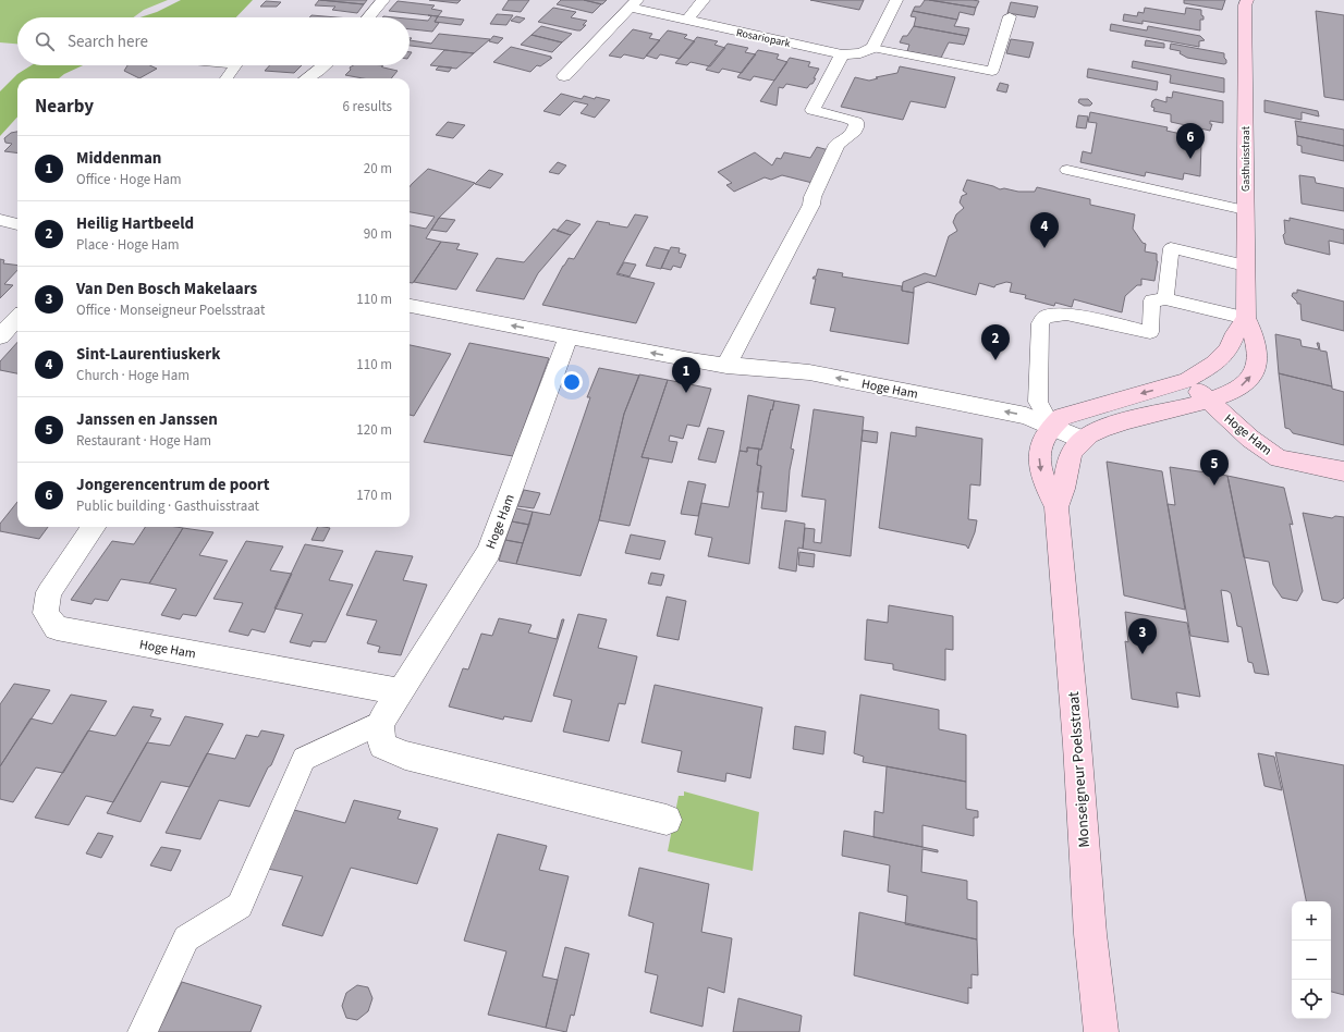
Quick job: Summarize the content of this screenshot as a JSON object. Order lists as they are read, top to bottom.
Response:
{
  "streets": {
    "main road": ["Gasthuisstraat", "Hoge Ham", "Monseigneur Poelsstraat"],
    "street": ["Rosariopark"]
  },
  "crossings": [
    ["Gasthuisstraat", "Hoge Ham"],
    ["Hoge Ham", "Monseigneur Poelsstraat"]
  ],
  "one_way": ["Hoge Ham"],
  "page": {
    "search": "Search here",
    "heading": ["Nearby", "6 results"],
    "pins": [
      "6",
      "4",
      "2",
      "1",
      "5",
      "3"
    ],
    "list": [
      {
        "mark": "1",
        "name": "Middenman",
        "note": "Office · Hoge Ham",
        "value": "20 m"
      },
      {
        "mark": "2",
        "name": "Heilig Hartbeeld",
        "note": "Place · Hoge Ham",
        "value": "90 m"
      },
      {
        "mark": "3",
        "name": "Van Den Bosch Makelaars",
        "note": "Office · Monseigneur Poelsstraat",
        "value": "110 m"
      },
      {
        "mark": "4",
        "name": "Sint-Laurentiuskerk",
        "note": "Church · Hoge Ham",
        "value": "110 m"
      },
      {
        "mark": "5",
        "name": "Janssen en Janssen",
        "note": "Restaurant · Hoge Ham",
        "value": "120 m"
      },
      {
        "mark": "6",
        "name": "Jongerencentrum de poort",
        "note": "Public building · Gasthuisstraat",
        "value": "170 m"
      }
    ],
    "map_buttons": ["+", "−"]
  }
}
